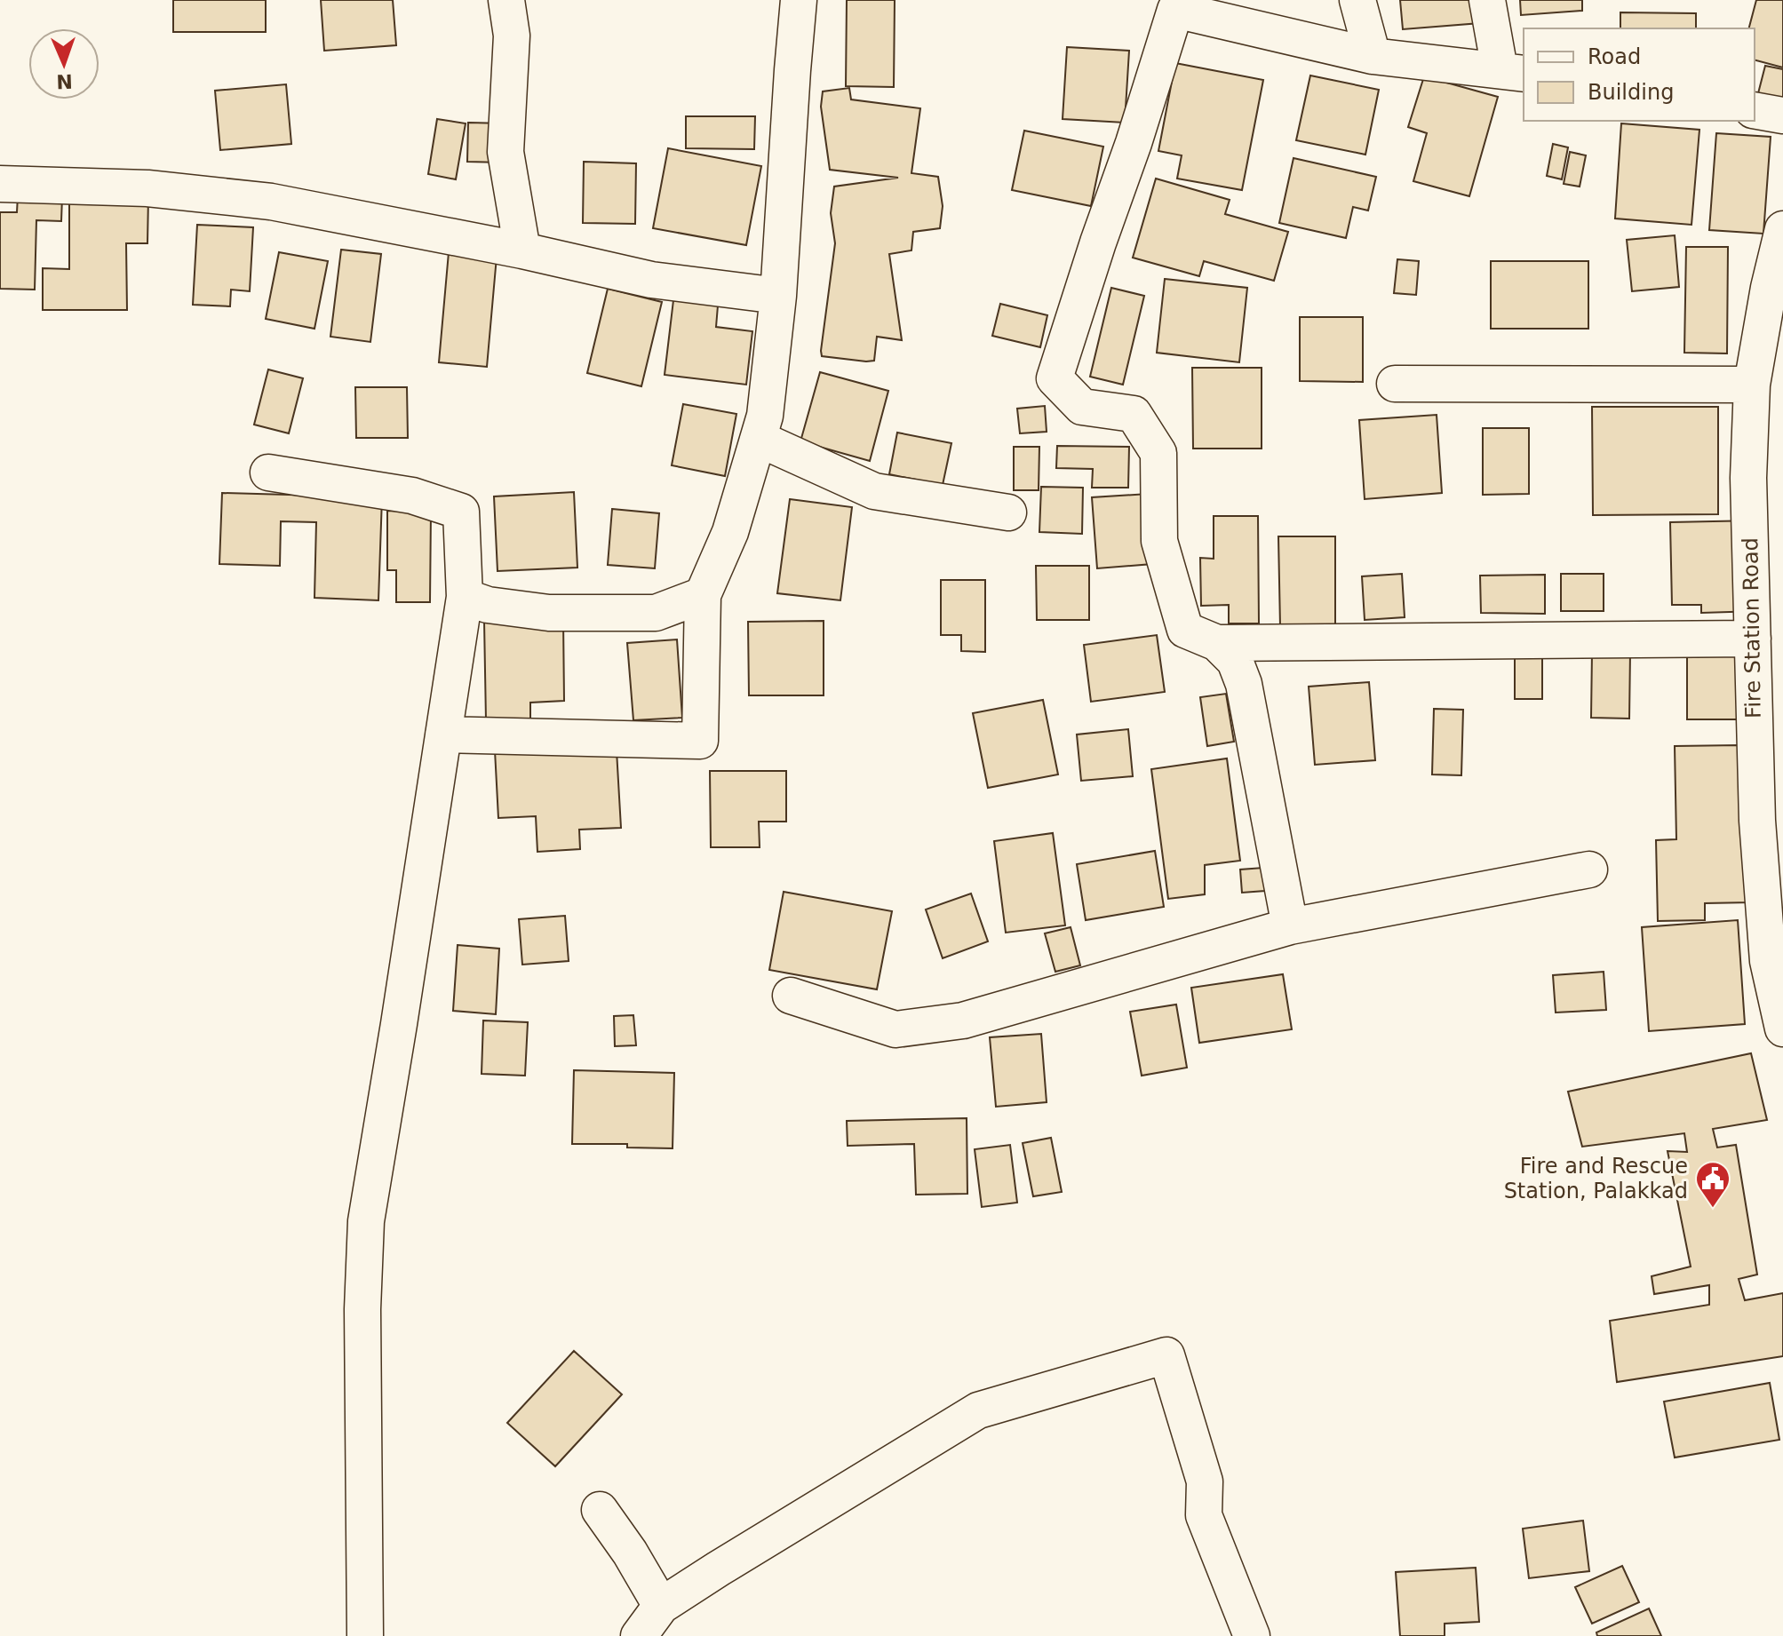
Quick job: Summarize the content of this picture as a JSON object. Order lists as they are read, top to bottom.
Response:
{
  "streets": {
    "street": ["Fire Station Road"]
  },
  "places": {
    "public building": ["Fire and Rescue Station, Palakkad"]
  },
  "legend": ["Road", "Building"],
  "north": "bottom"
}
